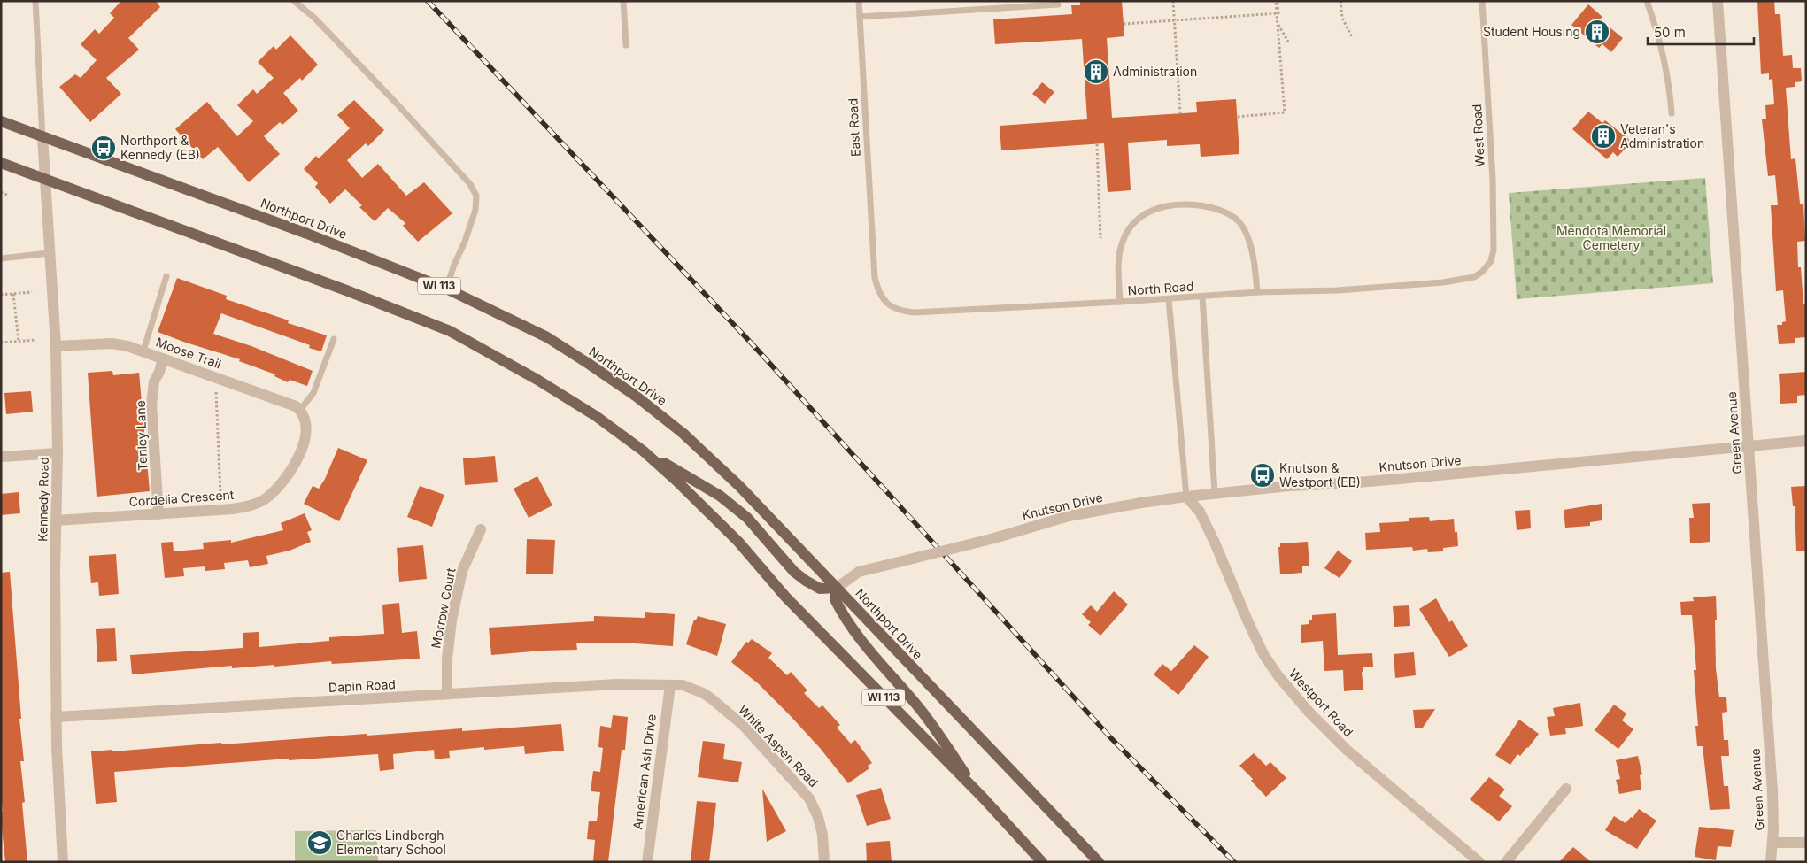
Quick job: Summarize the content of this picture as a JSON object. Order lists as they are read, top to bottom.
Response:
{
  "streets": {
    "main road": ["Northport Drive", "WI 113"],
    "street": [
      "Moose Trail",
      "Green Avenue",
      "Tenley Lane",
      "Knutson Drive",
      "Cordelia Crescent",
      "Kennedy Road",
      "Morrow Court",
      "Dapin Road",
      "Westport Road",
      "White Aspen Road",
      "American Ash Drive"
    ],
    "lane": ["East Road", "West Road", "North Road"]
  },
  "crossings": [
    ["East Road", "North Road"],
    ["West Road", "North Road"],
    ["Northport Drive", "Knutson Drive"],
    ["Northport Drive", "Kennedy Road"],
    ["WI 113", "Kennedy Road"],
    ["Moose Trail", "Tenley Lane"],
    ["Moose Trail", "Cordelia Crescent"],
    ["Moose Trail", "Kennedy Road"],
    ["Green Avenue", "Knutson Drive"],
    ["Tenley Lane", "Cordelia Crescent"],
    ["Knutson Drive", "Westport Road"],
    ["Cordelia Crescent", "Kennedy Road"],
    ["Kennedy Road", "Dapin Road"],
    ["Morrow Court", "Dapin Road"],
    ["Dapin Road", "White Aspen Road"],
    ["Dapin Road", "American Ash Drive"],
    ["White Aspen Road", "American Ash Drive"]
  ],
  "parks": ["Mendota Memorial Cemetery"],
  "places": {
    "building": ["Student Housing", "Administration", "Veteran's Administration"],
    "bus stop": ["Northport & Kennedy (EB)", "Knutson & Westport (EB)"],
    "school or university": ["Charles Lindbergh Elementary School"]
  },
  "scale_bar": "50 m"
}
